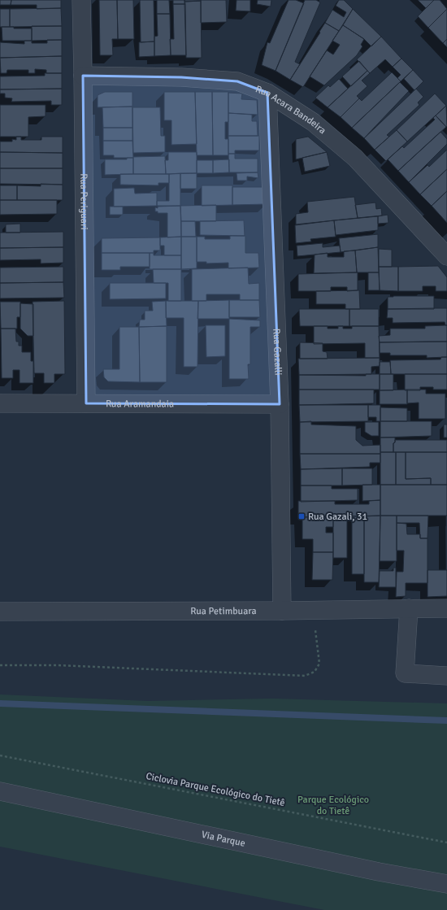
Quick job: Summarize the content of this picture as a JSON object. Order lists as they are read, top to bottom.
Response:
{
  "streets": {
    "street": [
      "Rua Acara Bandeira",
      "Rua Periguari",
      "Rua Gazalli",
      "Rua Aramandaia",
      "Rua Petimbuara",
      "Via Parque"
    ],
    "path": ["Ciclovia Parque Ecológico do Tietê"]
  },
  "crossings": [
    ["Rua Acara Bandeira", "Rua Periguari"],
    ["Rua Acara Bandeira", "Rua Gazalli"],
    ["Rua Periguari", "Rua Aramandaia"],
    ["Rua Gazalli", "Rua Aramandaia"],
    ["Rua Gazalli", "Rua Petimbuara"]
  ],
  "parks": ["Parque Ecológico do Tietê"],
  "places": {
    "transit": ["Rua Gazali, 31"]
  }
}
